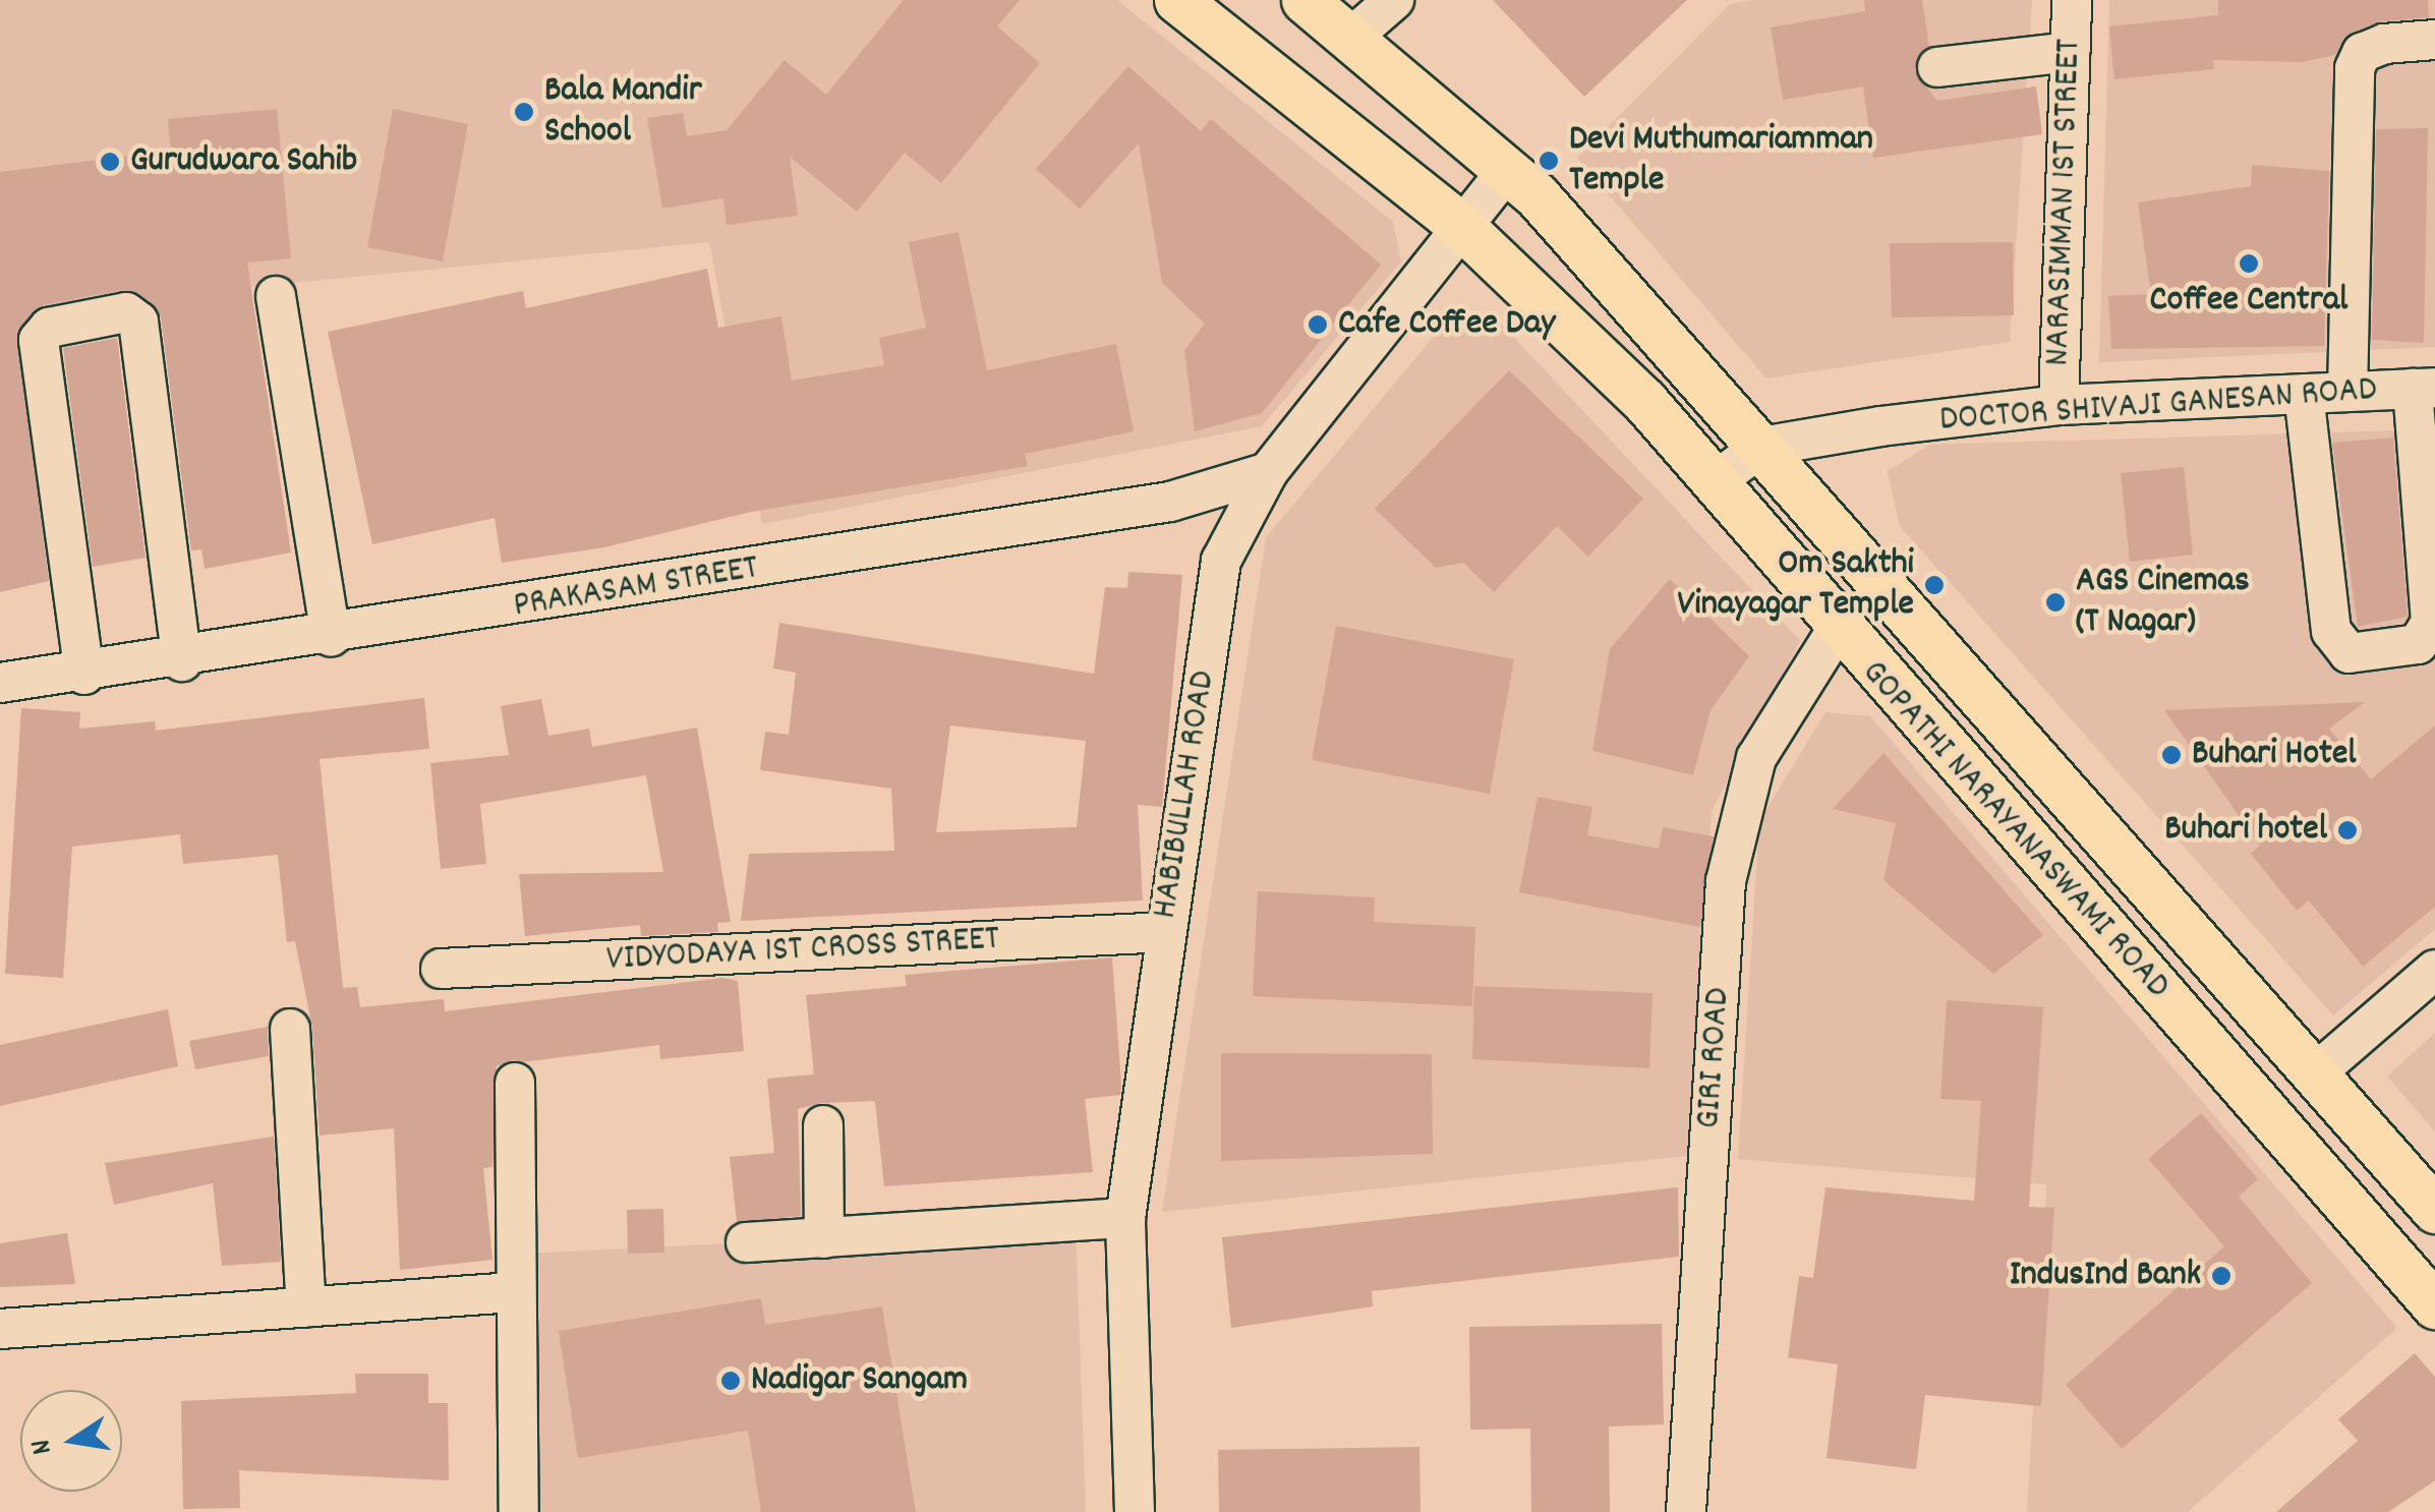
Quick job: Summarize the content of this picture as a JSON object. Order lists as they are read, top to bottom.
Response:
{
  "streets": {
    "main road": ["GOPATHI NARAYANASWAMI ROAD"],
    "street": [
      "NARASIMMAN 1ST STREET",
      "DOCTOR SHIVAJI GANESAN ROAD",
      "PRAKASAM STREET",
      "HABIBULLAH ROAD",
      "VIDYODAYA 1ST CROSS STREET",
      "GIRI ROAD"
    ]
  },
  "crossings": [
    ["NARASIMMAN 1ST STREET", "DOCTOR SHIVAJI GANESAN ROAD"],
    ["DOCTOR SHIVAJI GANESAN ROAD", "GOPATHI NARAYANASWAMI ROAD"],
    ["PRAKASAM STREET", "HABIBULLAH ROAD"],
    ["HABIBULLAH ROAD", "GOPATHI NARAYANASWAMI ROAD"],
    ["HABIBULLAH ROAD", "VIDYODAYA 1ST CROSS STREET"],
    ["GOPATHI NARAYANASWAMI ROAD", "GIRI ROAD"]
  ],
  "places": [
    "Bala Mandir School",
    "Devi Muthumariamman Temple",
    "Gurudwara Sahib",
    "Coffee Central",
    "Cafe Coffee Day",
    "Om Sakthi Vinayagar Temple",
    "AGS Cinemas (T Nagar)",
    "Buhari Hotel",
    "Buhari hotel",
    "IndusInd Bank",
    "Nadigar Sangam"
  ],
  "north": "left"
}
